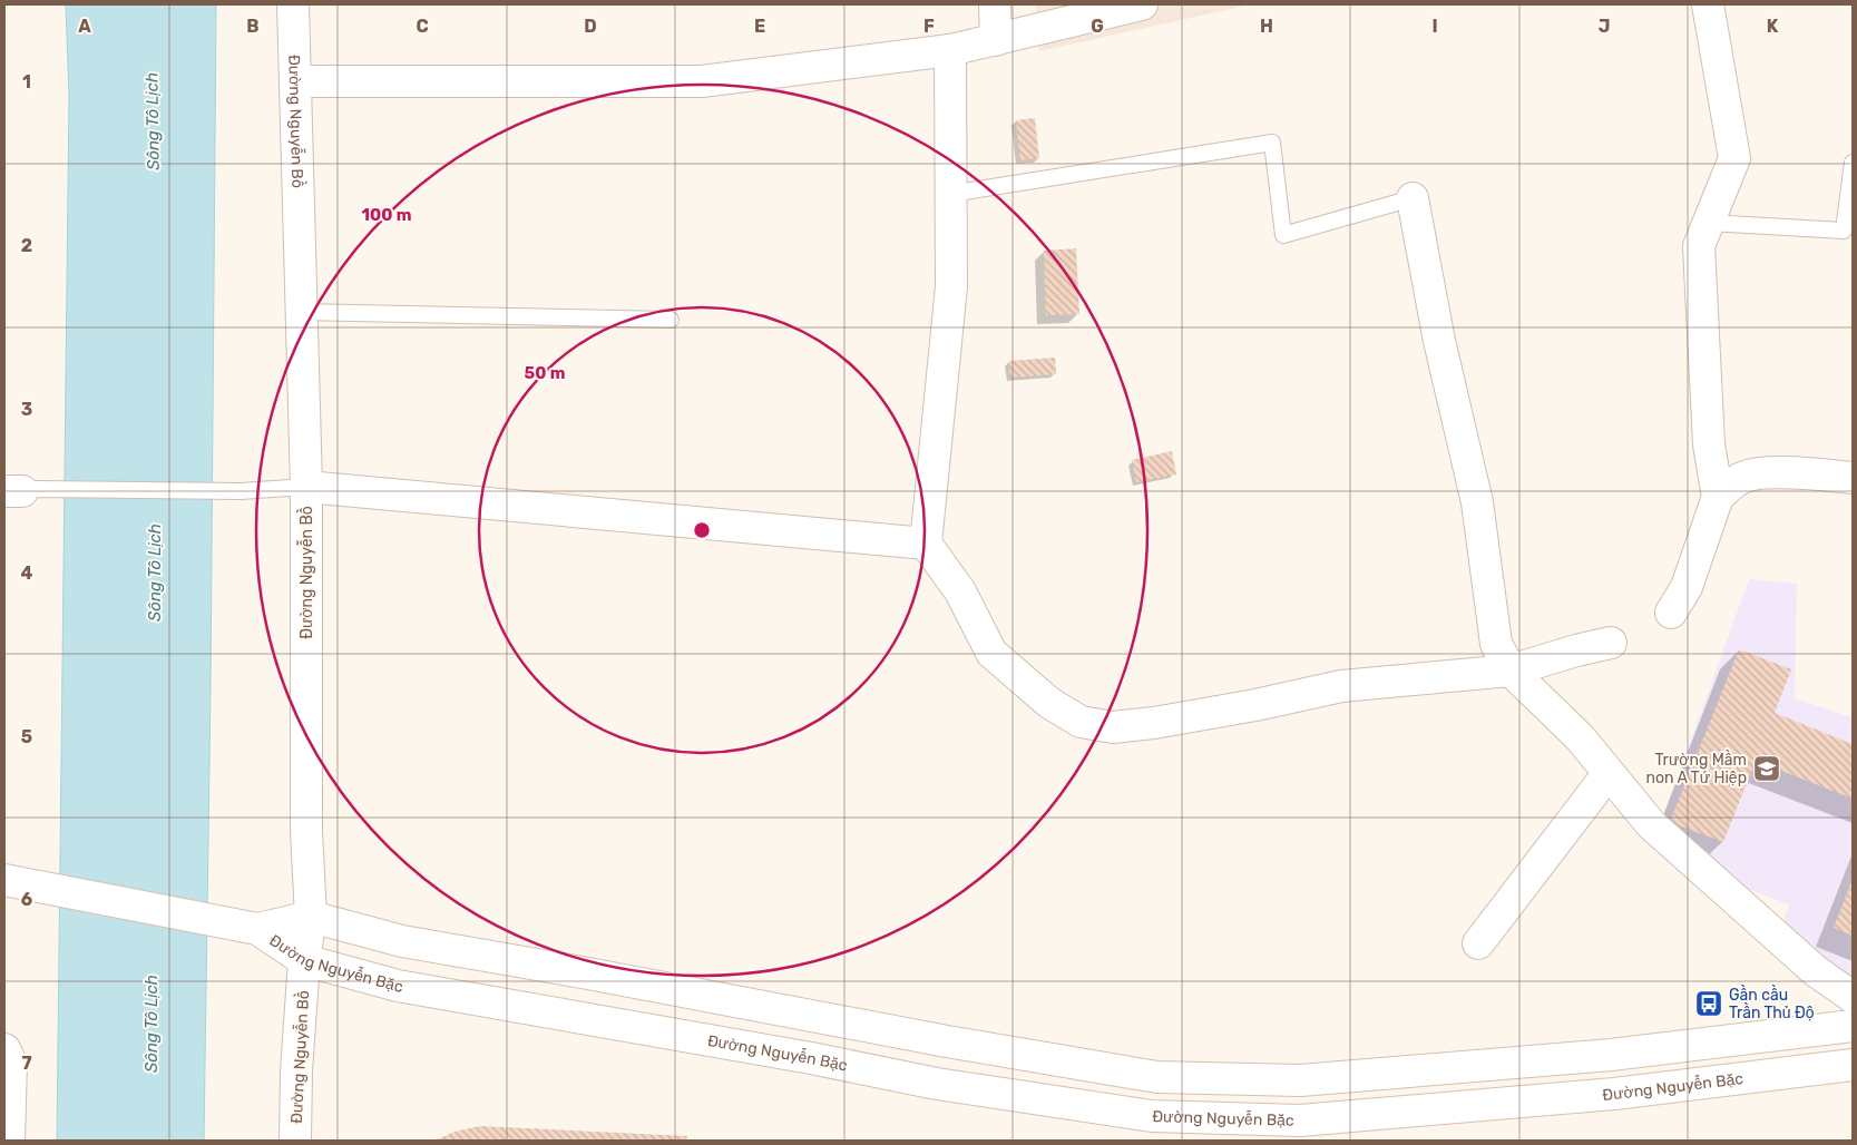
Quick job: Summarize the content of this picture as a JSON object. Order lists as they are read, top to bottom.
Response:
{
  "streets": {
    "street": ["Đường Nguyễn Bồ", "Đường Nguyễn Bặc"]
  },
  "crossings": [
    ["Đường Nguyễn Bồ", "Đường Nguyễn Bặc"]
  ],
  "water": ["Sông Tô Lịch"],
  "places": {
    "school or university": ["Trường Mầm non A Tứ Hiệp"],
    "bus stop": ["Gần cầu Trần Thủ Độ"]
  },
  "grid": {
    "columns": [
      "A",
      "B",
      "C",
      "D",
      "E",
      "F",
      "G",
      "H",
      "I",
      "J",
      "K"
    ],
    "rows": [
      "1",
      "2",
      "3",
      "4",
      "5",
      "6",
      "7"
    ]
  },
  "rings": ["100 m", "50 m"]
}
